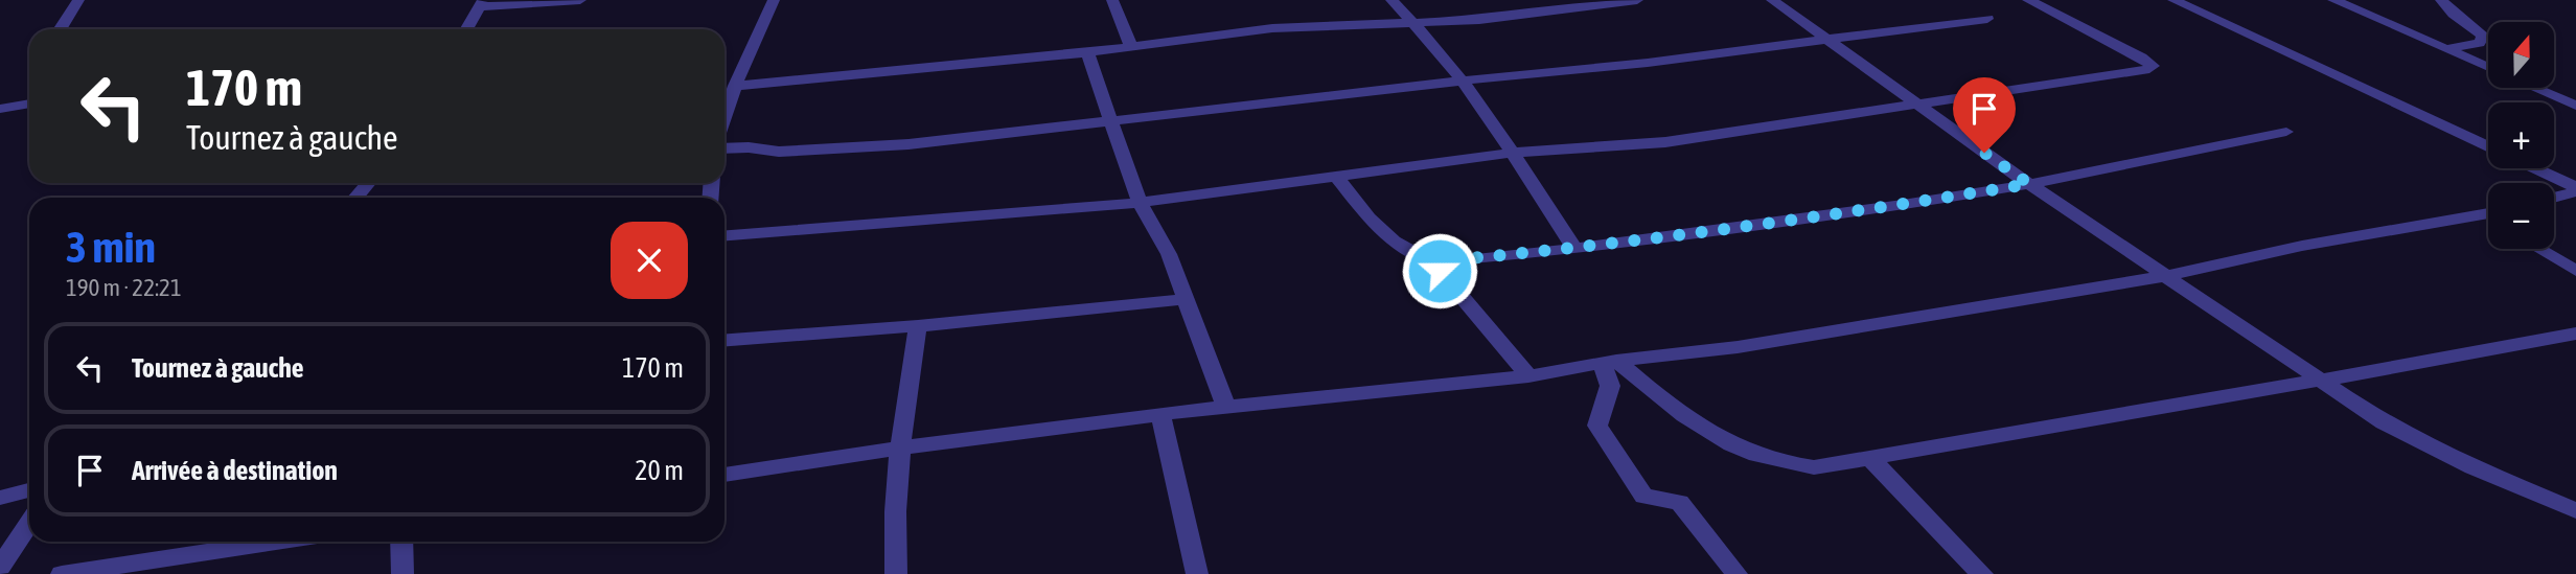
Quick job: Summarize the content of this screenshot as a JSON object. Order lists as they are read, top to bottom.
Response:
{
  "north": "top",
  "page": {
    "map_buttons": ["+", "−"],
    "turn": ["170 m", "Tournez à gauche"],
    "heading": ["3 min", "190 m · 22:21"],
    "list": [
      {
        "name": "Tournez à gauche",
        "value": "170 m"
      },
      {
        "name": "Arrivée à destination",
        "value": "20 m"
      }
    ]
  }
}
